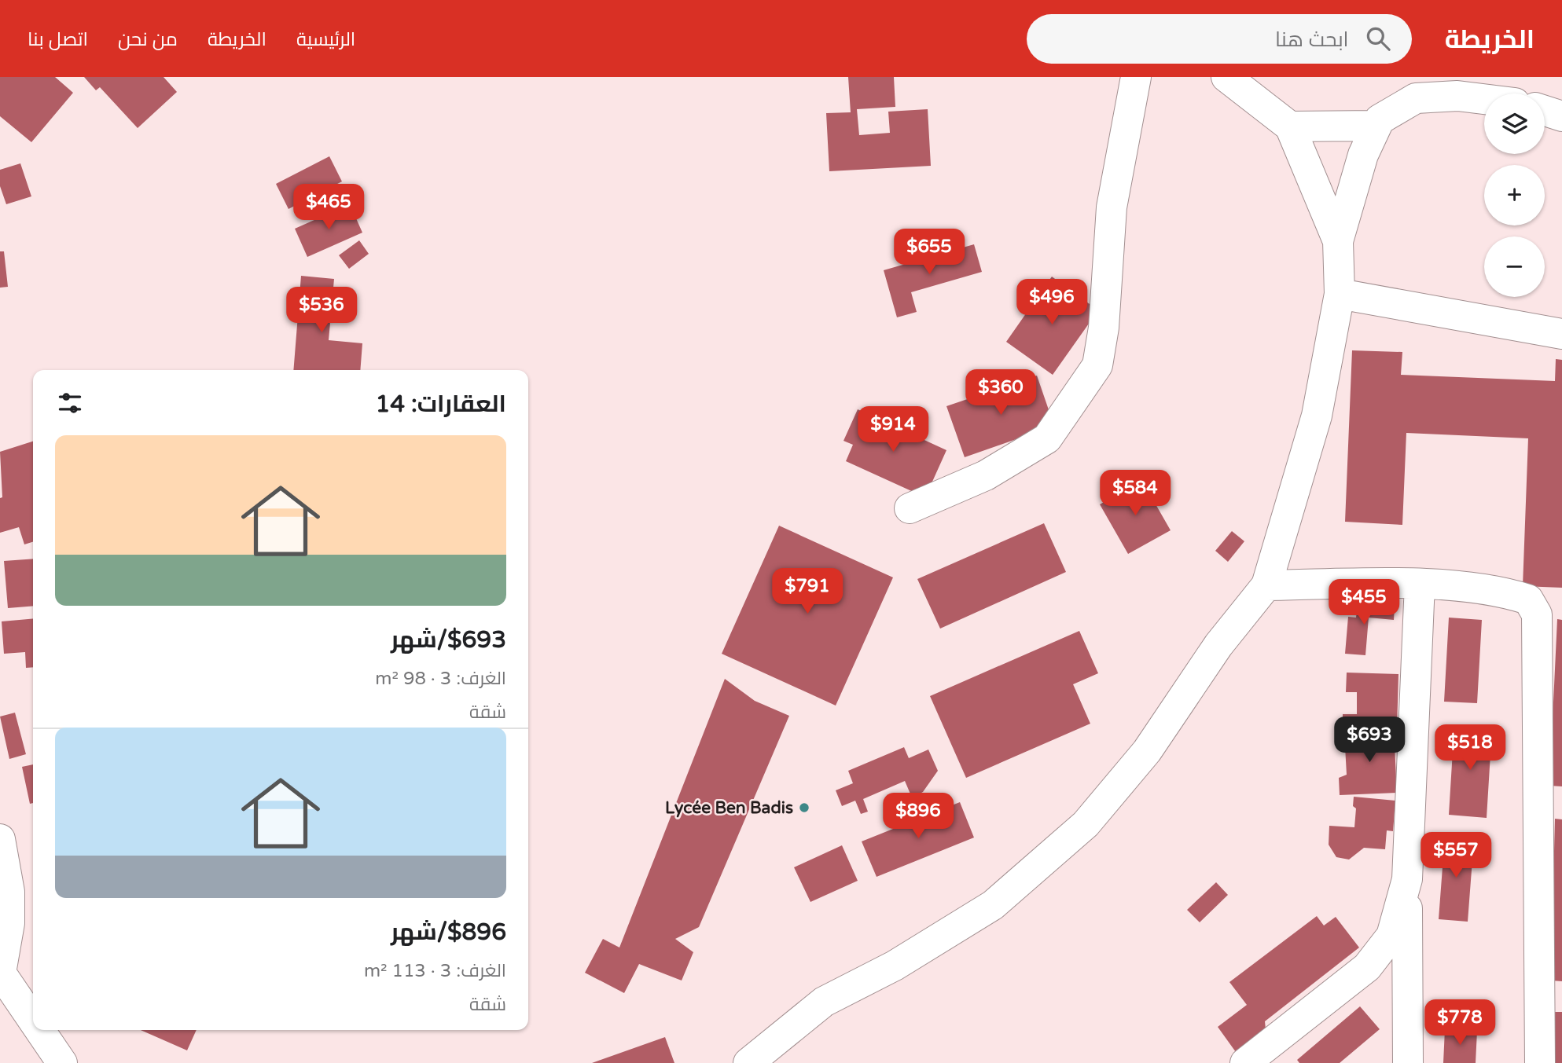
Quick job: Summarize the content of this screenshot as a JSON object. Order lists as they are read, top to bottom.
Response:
{
  "places": ["Lycée Ben Badis"],
  "page": {
    "header": "الخريطة",
    "search": "ابحث هنا",
    "nav": [
      "الرئيسية",
      "الخريطة",
      "من نحن",
      "اتصل بنا"
    ],
    "map_buttons": ["+", "−"],
    "price": [
      "$465",
      "$655",
      "$496",
      "$536",
      "$360",
      "$914",
      "$584",
      "$791",
      "$455",
      "$693",
      "$518",
      "$896",
      "$557",
      "$778"
    ],
    "heading": "العقارات: 14",
    "list": [
      {
        "name": "$693/شهر",
        "note": "الغرف: 3 · 98 m² · شقة"
      },
      {
        "name": "$896/شهر",
        "note": "الغرف: 3 · 113 m² · شقة"
      }
    ]
  }
}
